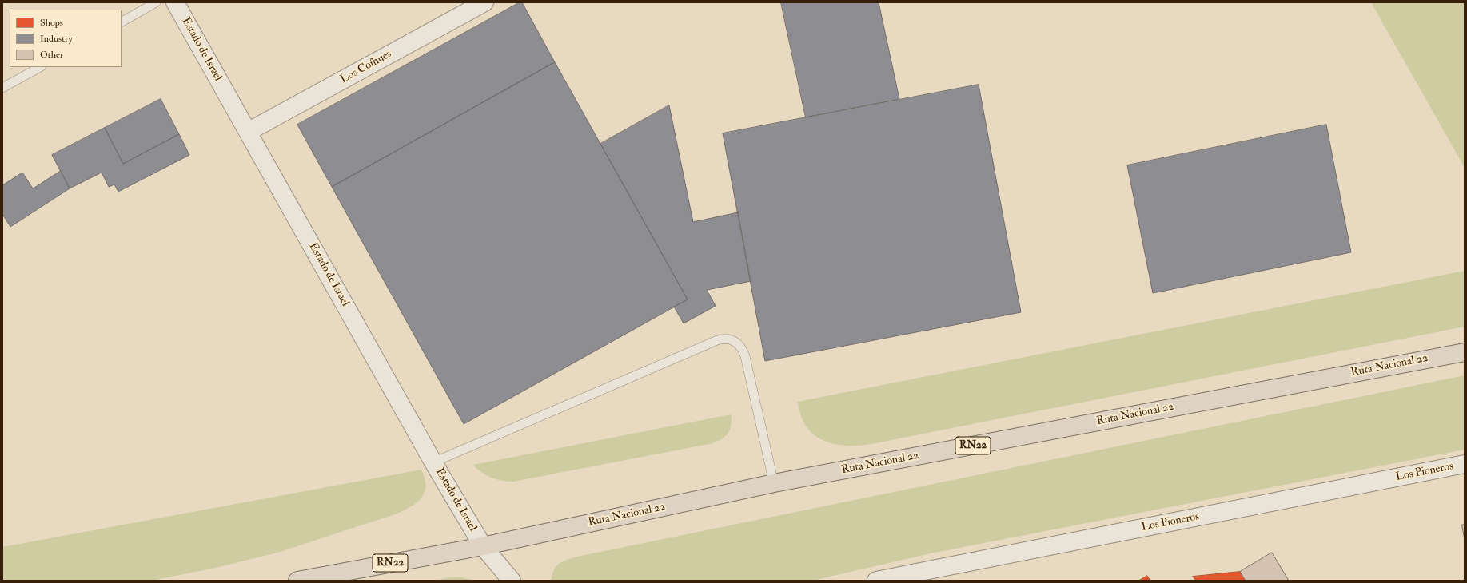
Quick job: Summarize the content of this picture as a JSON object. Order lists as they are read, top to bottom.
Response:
{
  "streets": {
    "highway": ["Ruta Nacional 22", "RN22"],
    "street": ["Estado de Israel", "Los Coíhues", "Los Pioneros"]
  },
  "crossings": [
    ["Estado de Israel", "Los Coíhues"],
    ["Estado de Israel", "Ruta Nacional 22"]
  ],
  "legend": ["Shops", "Industry", "Other"]
}
